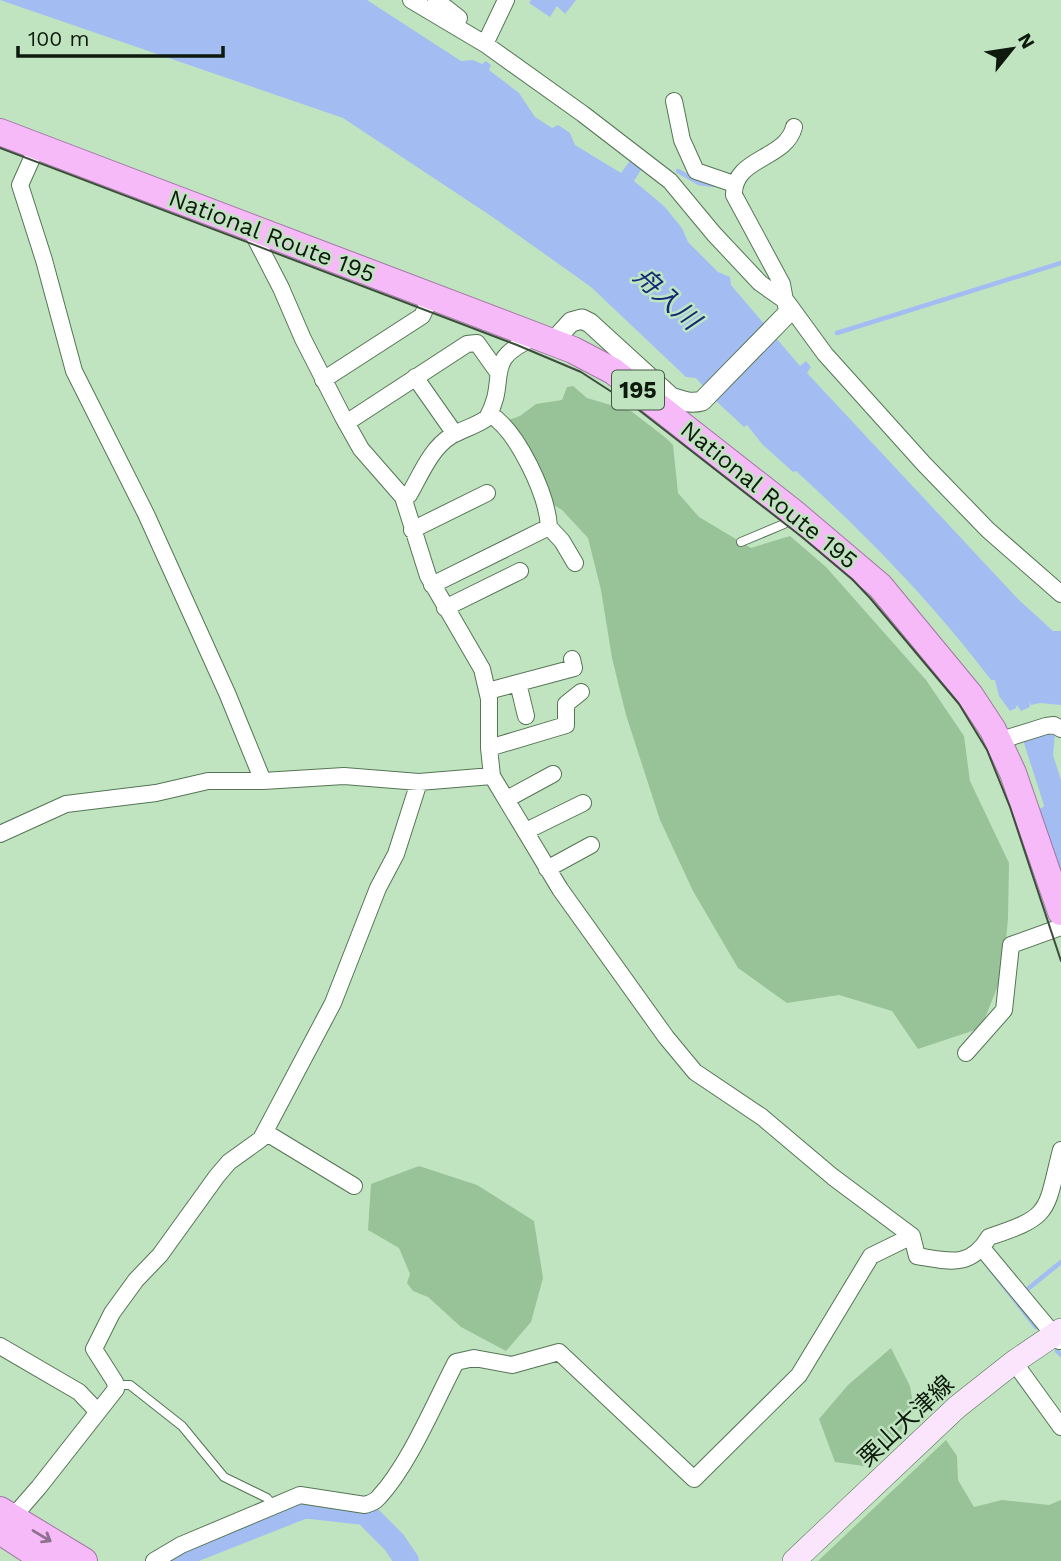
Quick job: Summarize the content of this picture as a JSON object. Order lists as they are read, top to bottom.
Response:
{
  "streets": {
    "highway": ["National Route 195", "195"],
    "main road": ["栗山大津線"]
  },
  "water": ["舟入川"],
  "scale_bar": "100 m",
  "north": "top right"
}
